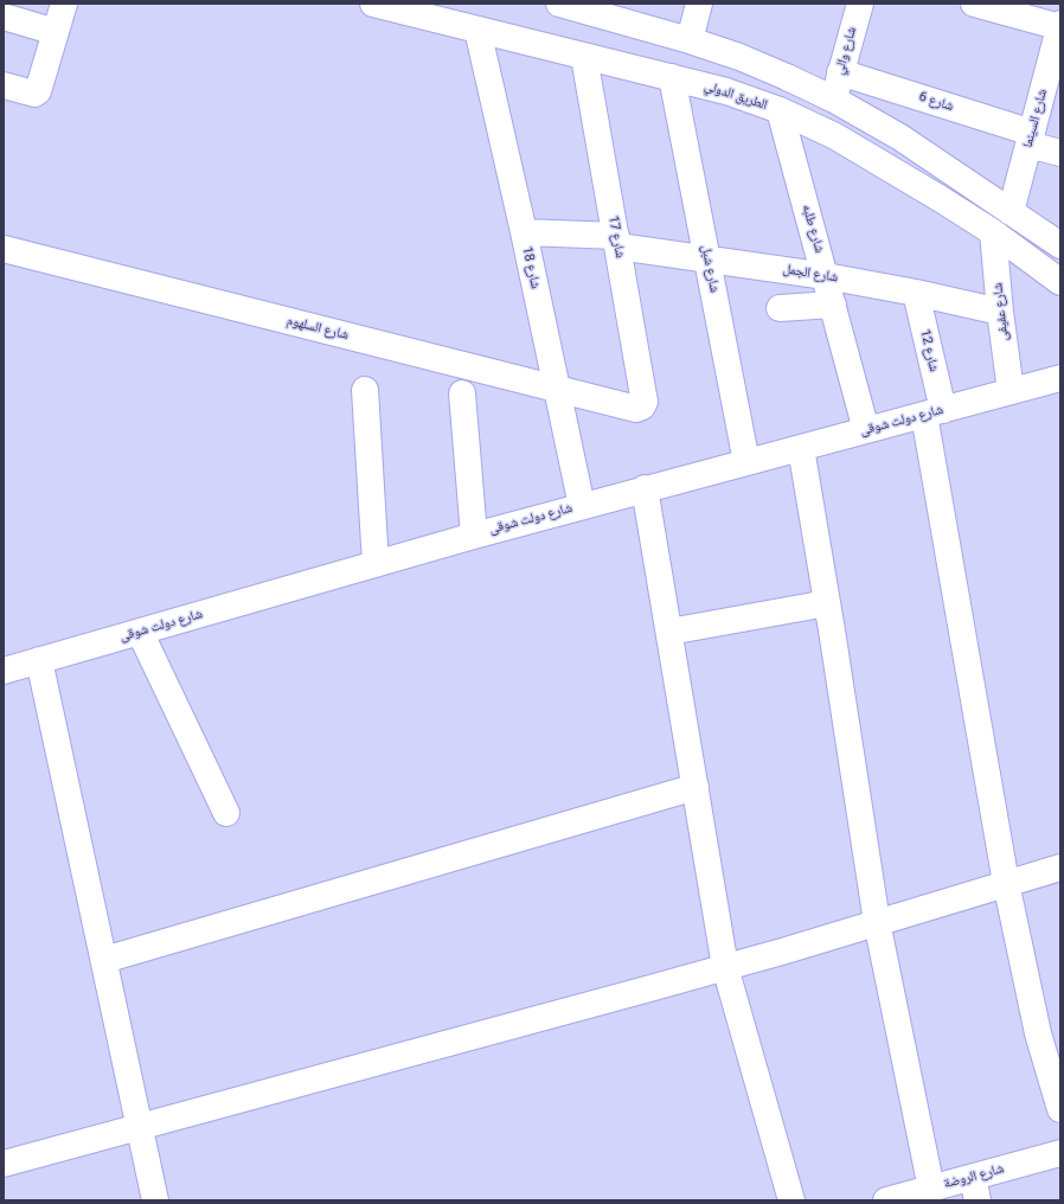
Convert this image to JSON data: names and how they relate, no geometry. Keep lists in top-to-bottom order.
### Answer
{
  "streets": {
    "street": [
      "شارع والي",
      "الطريق الدولي",
      "شارع 6",
      "شارع السينما",
      "شارع طلبه",
      "شارع 17",
      "شارع 18",
      "شارع شبل",
      "شارع الجمل",
      "شارع عفيفى",
      "شارع السلهوم",
      "شارع 12",
      "شارع دولت شوقى",
      "شارع الروضة"
    ]
  },
  "crossings": [
    ["شارع والي", "شارع 6"],
    ["الطريق الدولي", "شارع طلبه"],
    ["الطريق الدولي", "شارع 17"],
    ["الطريق الدولي", "شارع 18"],
    ["الطريق الدولي", "شارع شبل"],
    ["الطريق الدولي", "شارع عفيفى"],
    ["شارع 6", "شارع السينما"],
    ["شارع طلبه", "شارع الجمل"],
    ["شارع طلبه", "شارع دولت شوقى"],
    ["شارع 17", "شارع الجمل"],
    ["شارع 17", "شارع السلهوم"],
    ["شارع 18", "شارع الجمل"],
    ["شارع 18", "شارع السلهوم"],
    ["شارع 18", "شارع دولت شوقى"],
    ["شارع شبل", "شارع الجمل"],
    ["شارع شبل", "شارع دولت شوقى"],
    ["شارع الجمل", "شارع عفيفى"],
    ["شارع الجمل", "شارع 12"],
    ["شارع عفيفى", "شارع دولت شوقى"],
    ["شارع 12", "شارع دولت شوقى"]
  ]
}
